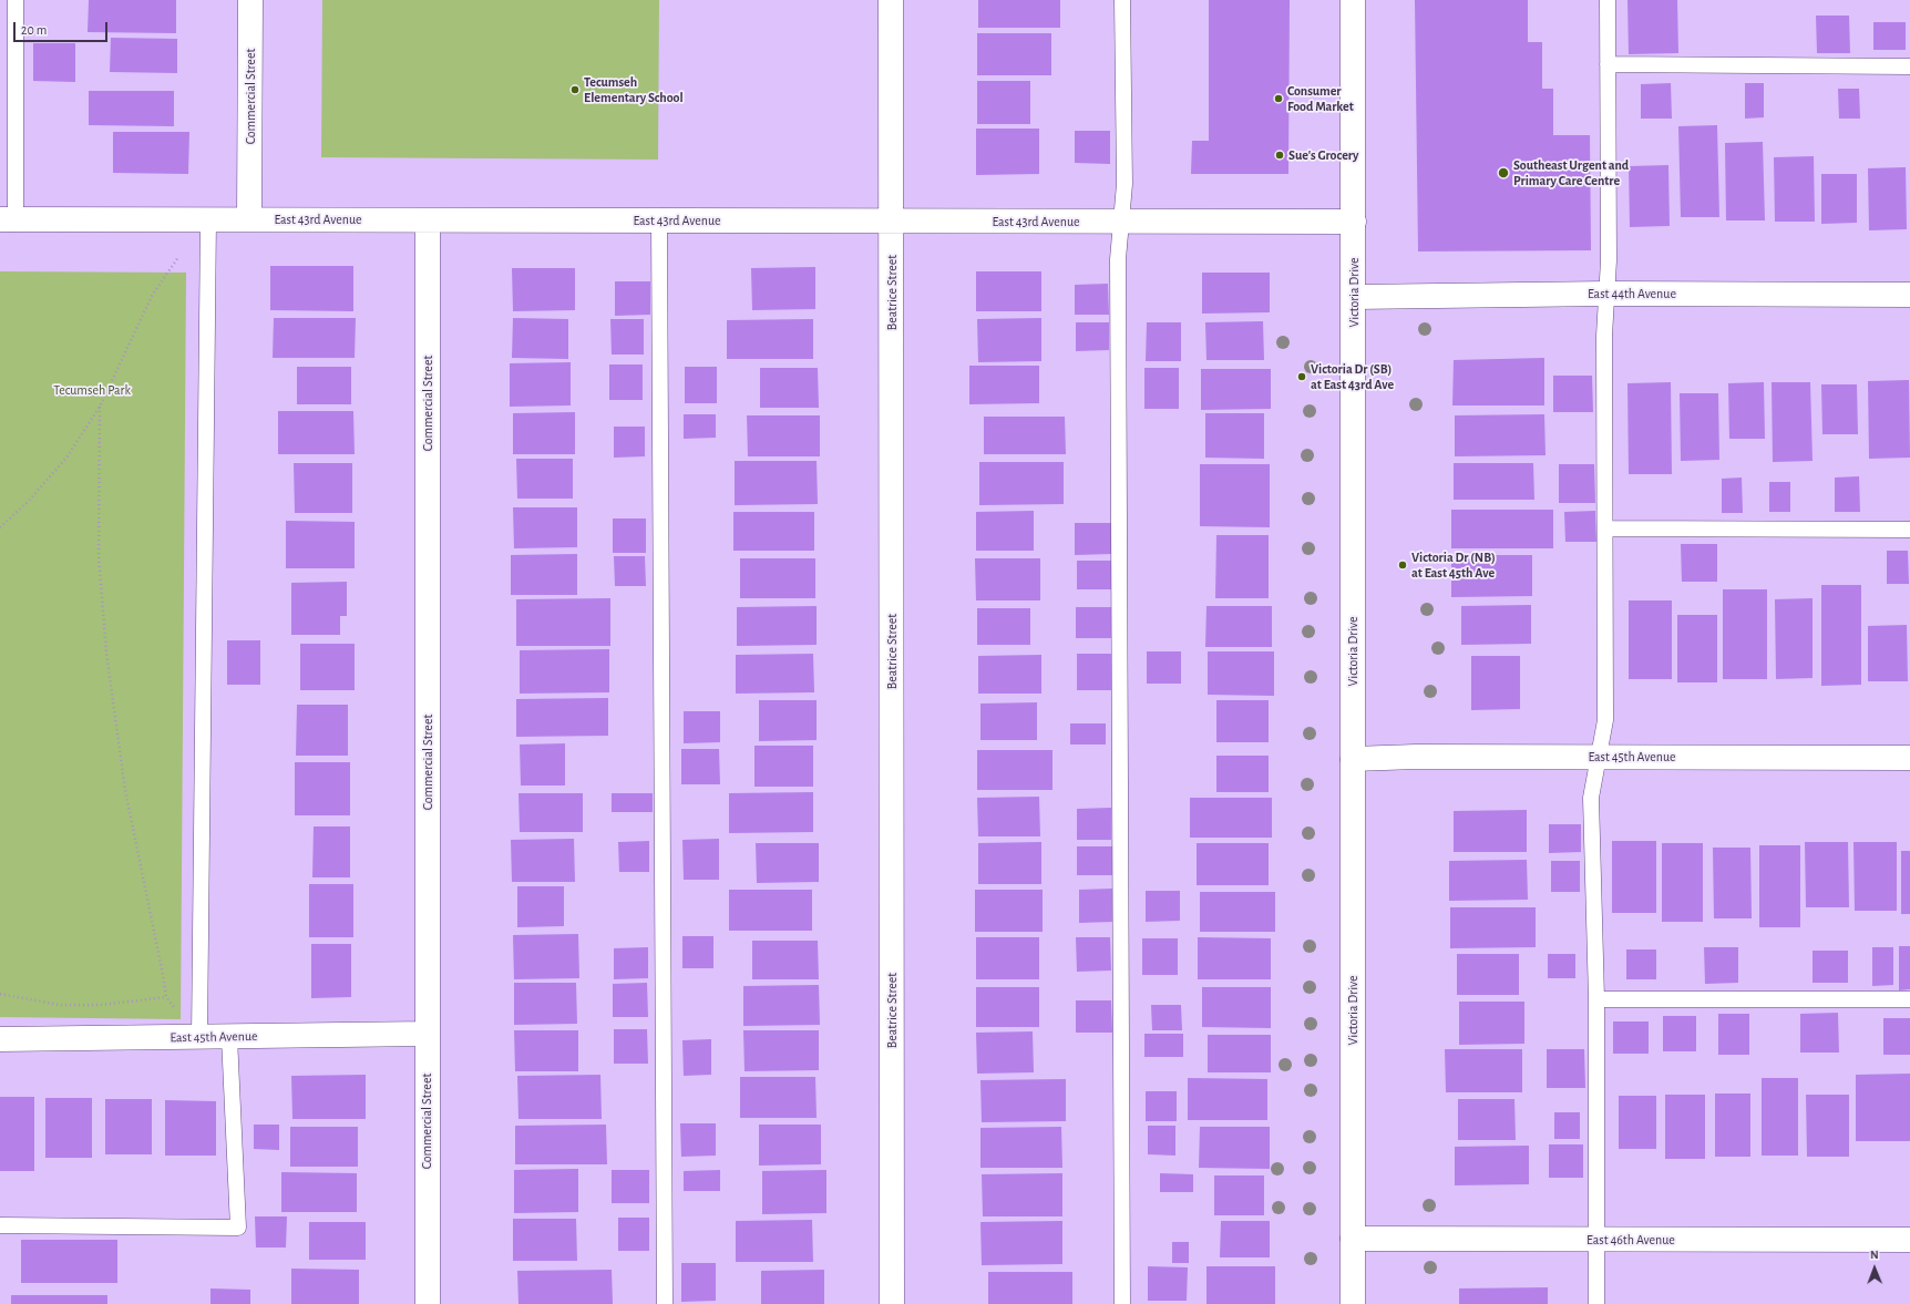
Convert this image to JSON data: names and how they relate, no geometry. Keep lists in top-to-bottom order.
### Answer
{
  "streets": {
    "street": [
      "Commercial Street",
      "East 43rd Avenue",
      "Beatrice Street",
      "Victoria Drive",
      "East 44th Avenue",
      "East 45th Avenue",
      "East 46th Avenue"
    ]
  },
  "crossings": [
    ["Commercial Street", "East 43rd Avenue"],
    ["Commercial Street", "East 45th Avenue"],
    ["East 43rd Avenue", "Beatrice Street"],
    ["East 43rd Avenue", "Victoria Drive"],
    ["Victoria Drive", "East 44th Avenue"],
    ["Victoria Drive", "East 45th Avenue"],
    ["Victoria Drive", "East 46th Avenue"]
  ],
  "parks": ["Tecumseh Park"],
  "places": [
    "Tecumseh Elementary School",
    "Consumer Food Market",
    "Sue's Grocery",
    "Southeast Urgent and Primary Care Centre",
    "Victoria Dr (SB) at East 43rd Ave",
    "Victoria Dr (NB) at East 45th Ave"
  ],
  "scale_bar": "20 m",
  "north": "top"
}
